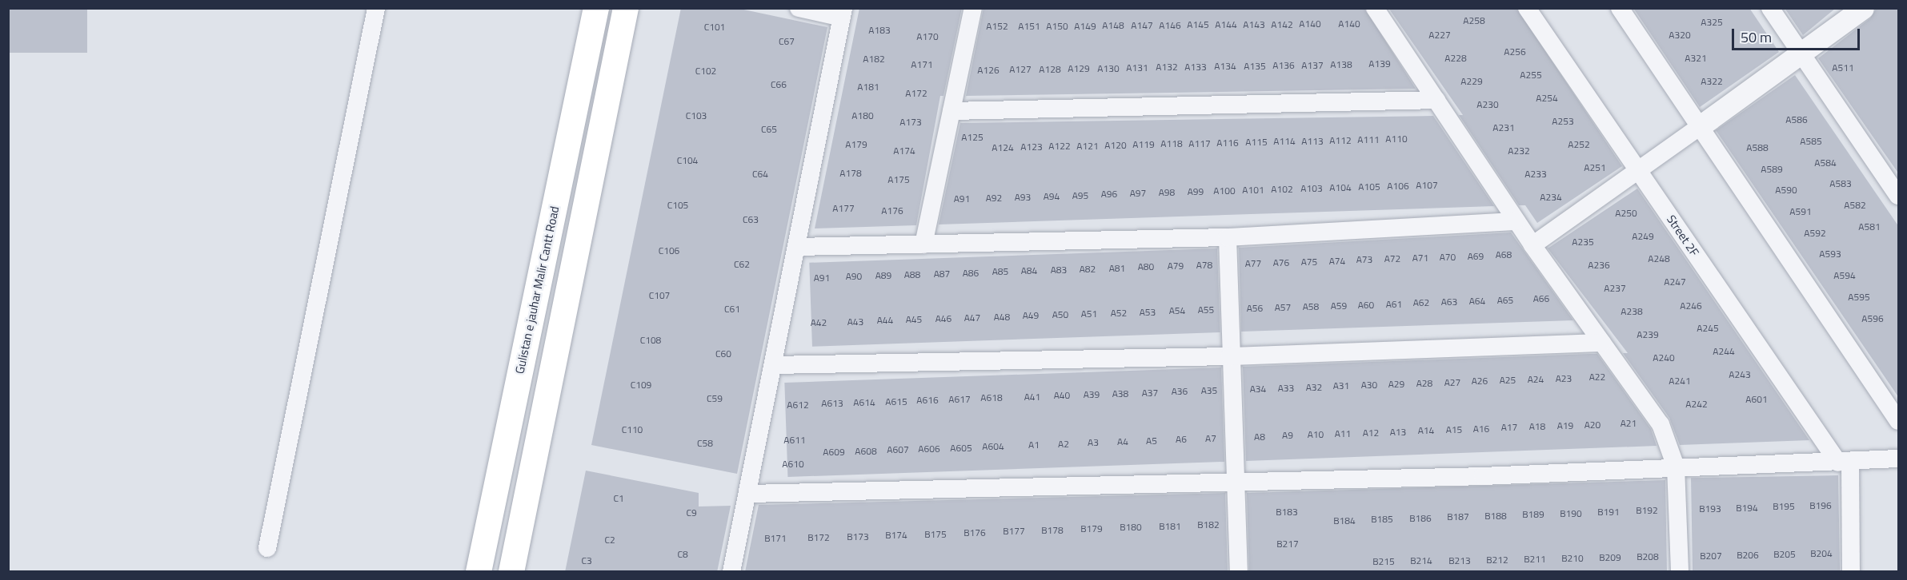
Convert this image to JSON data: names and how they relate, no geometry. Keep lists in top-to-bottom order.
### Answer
{
  "streets": {
    "main road": ["Gulistan e jauhar Malir Cantt Road"],
    "street": ["Street 2F"]
  },
  "house_numbers": [
    "A258",
    "A325",
    "A140",
    "A140",
    "A145",
    "A144",
    "A143",
    "A142",
    "A148",
    "A147",
    "A146",
    "A152",
    "A151",
    "A150",
    "A149",
    "C101",
    "A183",
    "A227",
    "A320",
    "A170",
    "C67",
    "A256",
    "A228",
    "A321",
    "A182",
    "A139",
    "A171",
    "A138",
    "A136",
    "A137",
    "A134",
    "A135",
    "A132",
    "A133",
    "A131",
    "A511",
    "A129",
    "A130",
    "A127",
    "A128",
    "A126",
    "C102",
    "A255",
    "A229",
    "A322",
    "C66",
    "A181",
    "A172",
    "A254",
    "A230",
    "C103",
    "A180",
    "A586",
    "A253",
    "A173",
    "A231",
    "C65",
    "A125",
    "A110",
    "A111",
    "A112",
    "A114",
    "A113",
    "A585",
    "A115",
    "A116",
    "A118",
    "A117",
    "A179",
    "A119",
    "A252",
    "A120",
    "A122",
    "A121",
    "A123",
    "A124",
    "A588",
    "A174",
    "A232",
    "C104",
    "A584",
    "A251",
    "A589",
    "A178",
    "C64",
    "A233",
    "A175",
    "A583",
    "A107",
    "A106",
    "A105",
    "A104",
    "A103",
    "A102",
    "A101",
    "A590",
    "A100",
    "A99",
    "A98",
    "A97",
    "A96",
    "A95",
    "A94",
    "A93",
    "A234",
    "A92",
    "A91",
    "C105",
    "A582",
    "A177",
    "A176",
    "A591",
    "A250",
    "C63",
    "A581",
    "A592",
    "A249",
    "A235",
    "C106",
    "A593",
    "A68",
    "A69",
    "A70",
    "A71",
    "A72",
    "A248",
    "A73",
    "A74",
    "A75",
    "A76",
    "A77",
    "C62",
    "A78",
    "A236",
    "A79",
    "A80",
    "A81",
    "A82",
    "A83",
    "A84",
    "A85",
    "A86",
    "A87",
    "A88",
    "A89",
    "A594",
    "A90",
    "A91",
    "A247",
    "A237",
    "C107",
    "A595",
    "A66",
    "A65",
    "A64",
    "A63",
    "A62",
    "A61",
    "A60",
    "A59",
    "A246",
    "A58",
    "A57",
    "A56",
    "C61",
    "A55",
    "A54",
    "A238",
    "A53",
    "A52",
    "A51",
    "A50",
    "A49",
    "A48",
    "A47",
    "A46",
    "A596",
    "A45",
    "A44",
    "A43",
    "A42",
    "A245",
    "A239",
    "C108",
    "A244",
    "C60",
    "A240",
    "A243",
    "A22",
    "A23",
    "A24",
    "A25",
    "A26",
    "A241",
    "A27",
    "A28",
    "A29",
    "C109",
    "A30",
    "A31",
    "A32",
    "A33",
    "A34",
    "A35",
    "A36",
    "A37",
    "A38",
    "A39",
    "A40",
    "A41",
    "A618",
    "C59",
    "A617",
    "A601",
    "A616",
    "A615",
    "A614",
    "A613",
    "A242",
    "A612",
    "A21",
    "A20",
    "A19",
    "A18",
    "A17",
    "A16",
    "C110",
    "A15",
    "A14",
    "A13",
    "A12",
    "A11",
    "A10",
    "A9",
    "A8",
    "A7",
    "A6",
    "A611",
    "A5",
    "A4",
    "A3",
    "C58",
    "A2",
    "A1",
    "A604",
    "A605",
    "A606",
    "A607",
    "A608",
    "A609",
    "A610",
    "C1",
    "B196",
    "B195",
    "B194",
    "B193",
    "B192",
    "B183",
    "B191",
    "C9",
    "B190",
    "B189",
    "B188",
    "B187",
    "B186",
    "B185",
    "B184",
    "B182",
    "B181",
    "B180",
    "B179",
    "B178",
    "B177",
    "B176",
    "B175",
    "B174",
    "B173",
    "B172",
    "B171",
    "C2",
    "B217",
    "B204",
    "C8",
    "B205",
    "B206",
    "B207",
    "B208",
    "B209",
    "B210",
    "B211",
    "B212",
    "C3",
    "B214",
    "B213",
    "B215"
  ],
  "scale_bar": "50 m"
}
